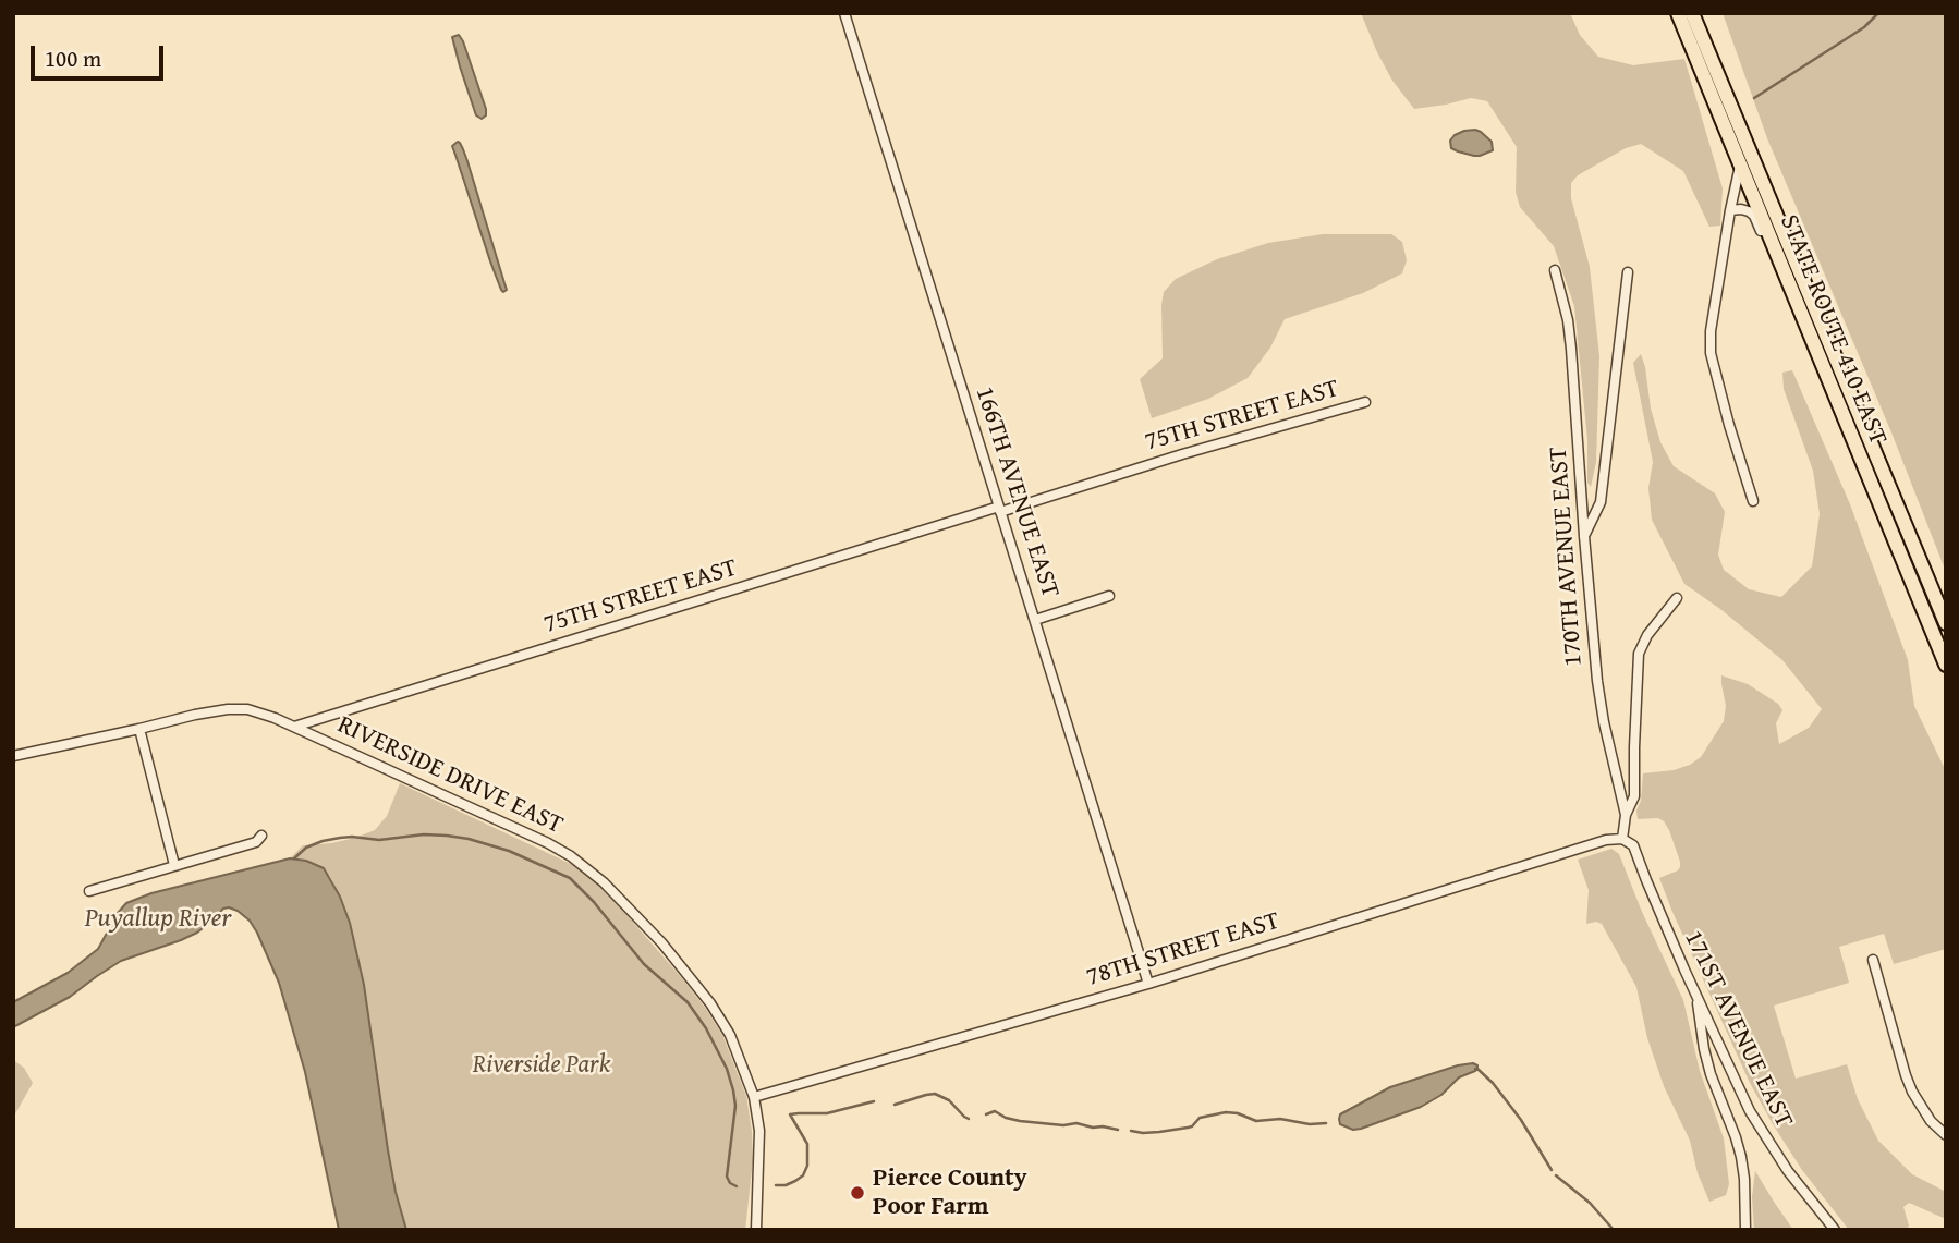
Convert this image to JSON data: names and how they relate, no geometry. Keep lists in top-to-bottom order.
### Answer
{
  "streets": {
    "highway": ["STATE ROUTE 410 EAST"],
    "street": [
      "75TH STREET EAST",
      "166TH AVENUE EAST",
      "170TH AVENUE EAST",
      "RIVERSIDE DRIVE EAST",
      "78TH STREET EAST",
      "171ST AVENUE EAST"
    ]
  },
  "crossings": [
    ["75TH STREET EAST", "166TH AVENUE EAST"],
    ["75TH STREET EAST", "RIVERSIDE DRIVE EAST"],
    ["166TH AVENUE EAST", "78TH STREET EAST"],
    ["170TH AVENUE EAST", "78TH STREET EAST"],
    ["170TH AVENUE EAST", "171ST AVENUE EAST"],
    ["RIVERSIDE DRIVE EAST", "78TH STREET EAST"],
    ["78TH STREET EAST", "171ST AVENUE EAST"]
  ],
  "water": ["Puyallup River"],
  "parks": ["Riverside Park"],
  "places": ["Pierce County Poor Farm"],
  "scale_bar": "100 m"
}
